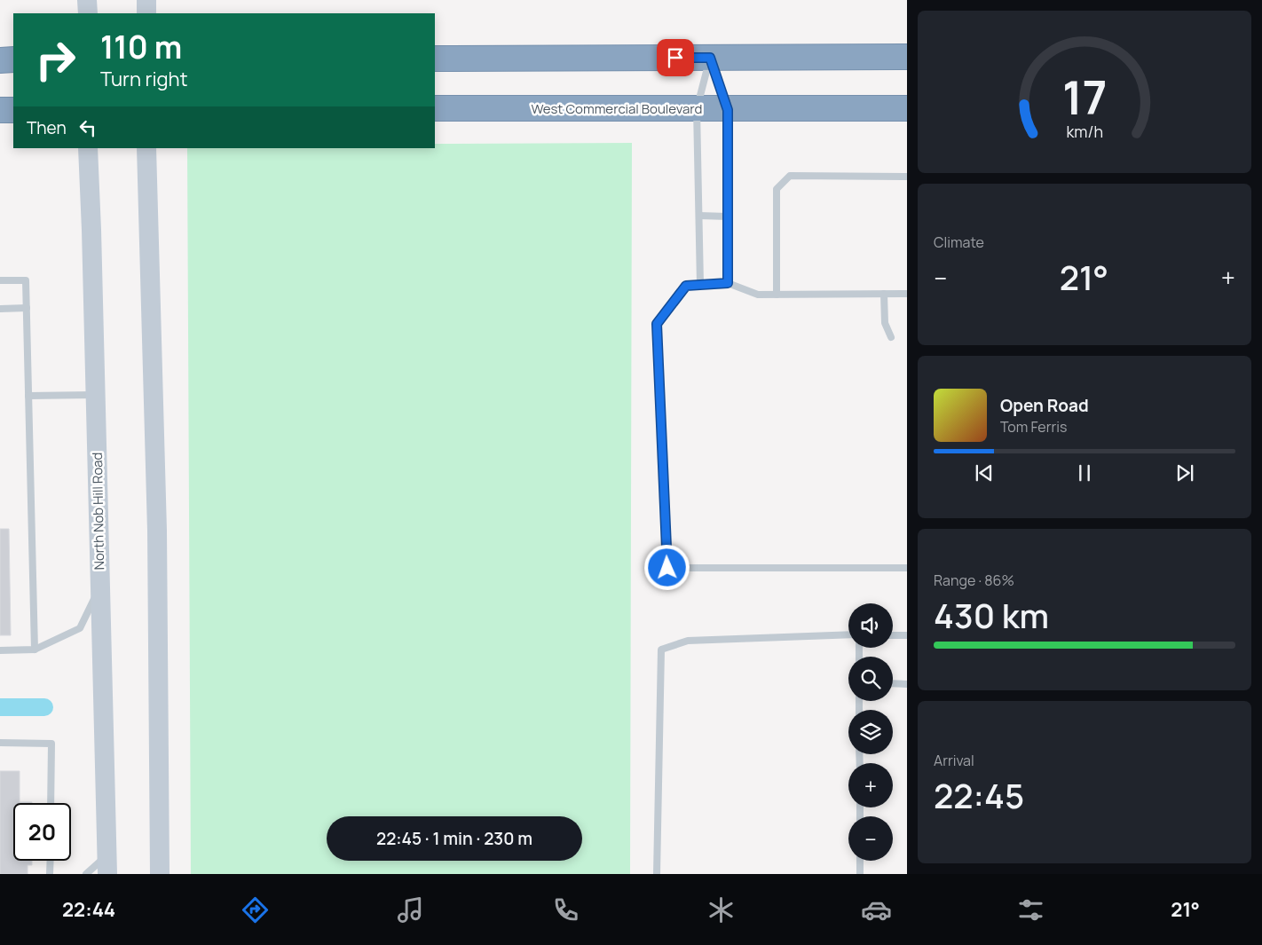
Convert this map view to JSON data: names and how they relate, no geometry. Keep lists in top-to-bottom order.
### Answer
{
  "streets": {
    "highway": ["West Commercial Boulevard"],
    "main road": ["North Nob Hill Road"]
  },
  "page": {
    "turn": ["110 m", "Turn right"],
    "then": "Then",
    "tile": [
      "Climate",
      ["Range · 86%", "430 km"],
      ["Arrival", "22:45"]
    ],
    "heat": ["−", "21°", "+"],
    "song": ["Open Road", "Tom Ferris"],
    "map_buttons": ["+", "−"],
    "limit": "20",
    "trip": "22:45 · 1 min · 230 m",
    "tabs": ["22:44", "21°"],
    "gauge": ["17", "km/h"]
  }
}
